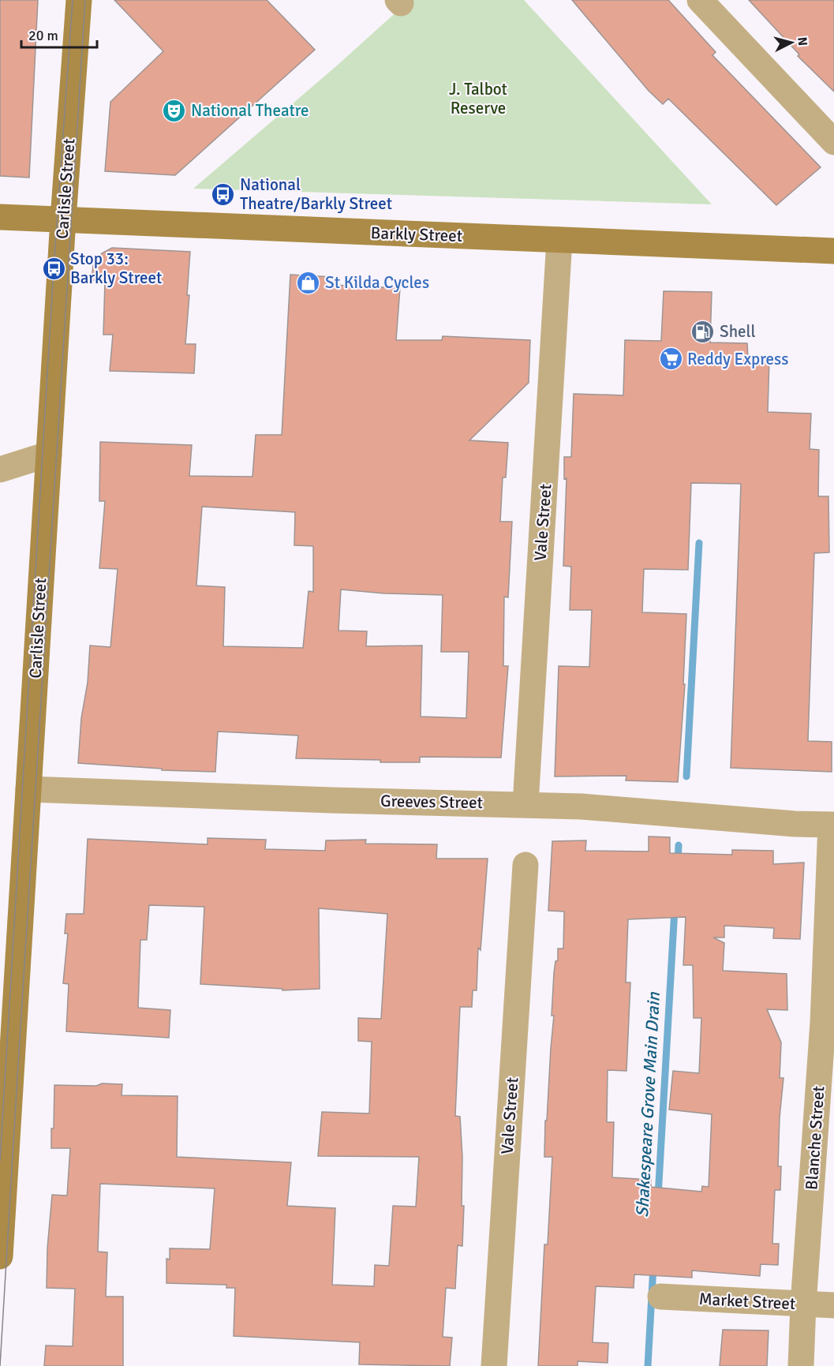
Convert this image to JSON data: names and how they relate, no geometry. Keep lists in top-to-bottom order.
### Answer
{
  "streets": {
    "main road": ["Carlisle Street", "Barkly Street"],
    "street": [
      "Vale Street",
      "Greeves Street",
      "Blanche Street",
      "Market Street"
    ]
  },
  "crossings": [
    ["Carlisle Street", "Barkly Street"],
    ["Carlisle Street", "Greeves Street"],
    ["Barkly Street", "Vale Street"],
    ["Vale Street", "Greeves Street"],
    ["Greeves Street", "Blanche Street"],
    ["Blanche Street", "Market Street"]
  ],
  "water": ["Shakespeare Grove Main Drain"],
  "parks": ["J. Talbot Reserve"],
  "places": {
    "theatre": ["National Theatre"],
    "bus stop": ["National Theatre/Barkly Street", "Stop 33: Barkly Street"],
    "shop": ["St Kilda Cycles"],
    "fuel station": ["Shell"],
    "supermarket": ["Reddy Express"]
  },
  "scale_bar": "20 m",
  "north": "right"
}
